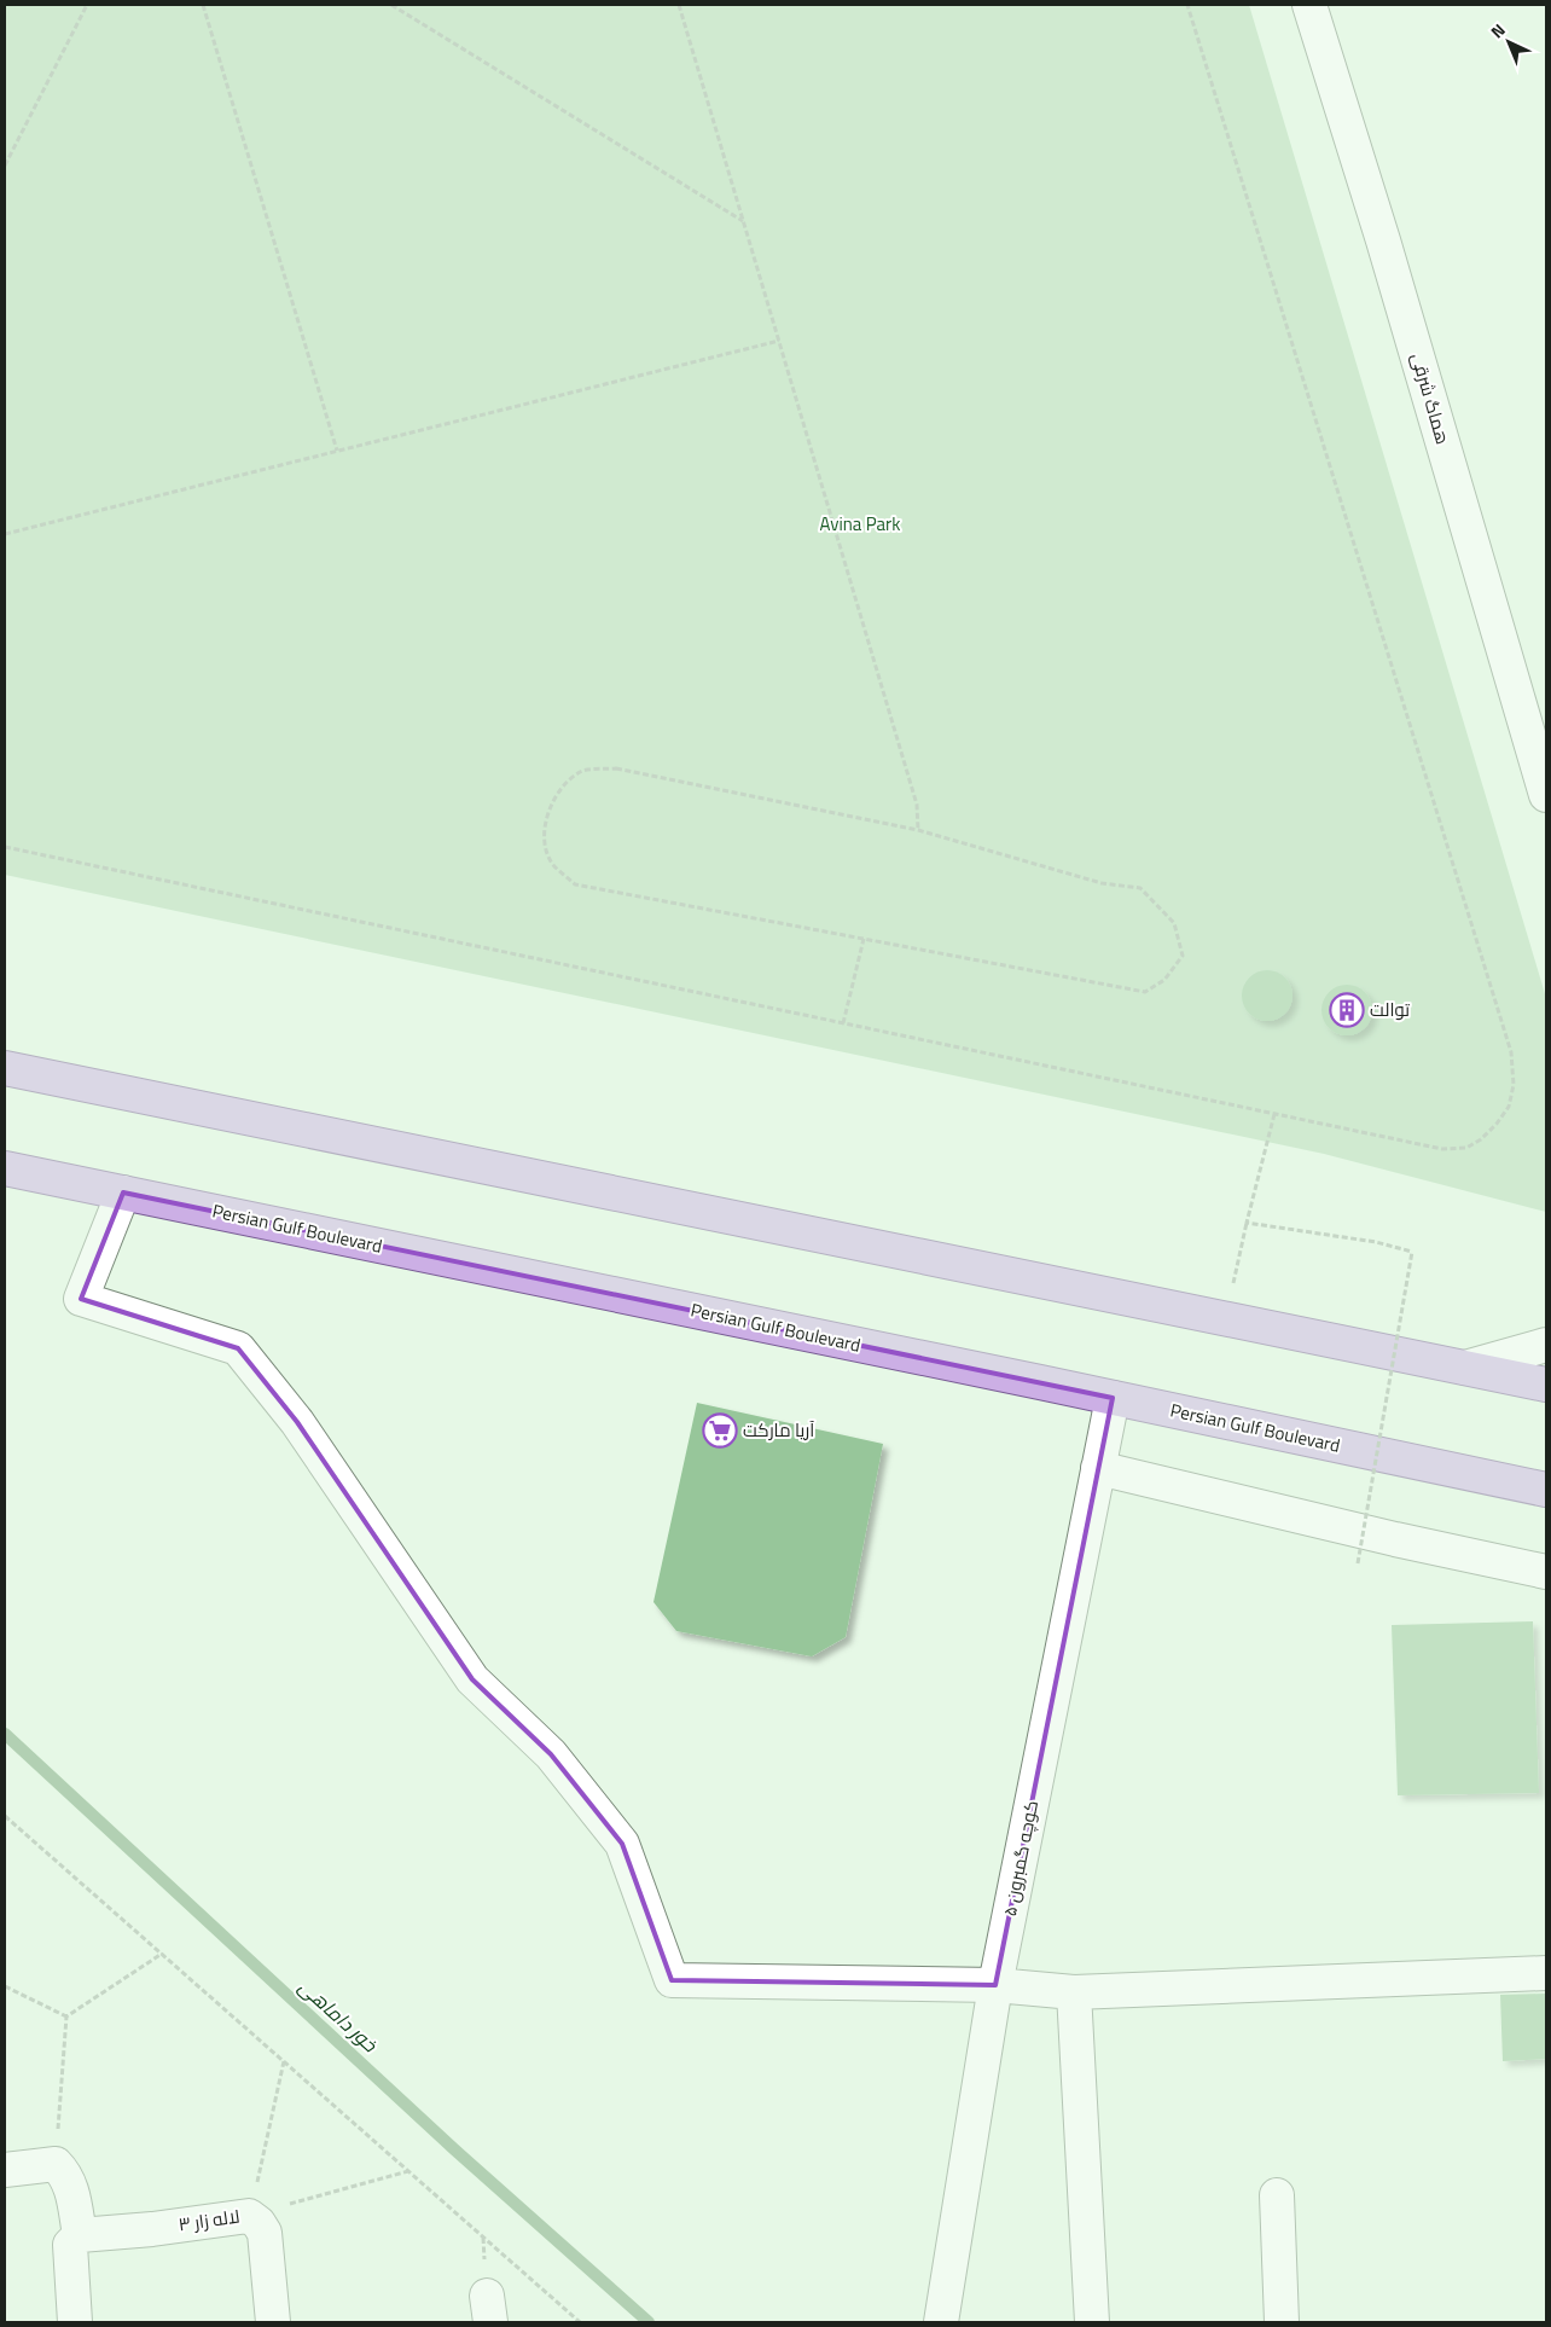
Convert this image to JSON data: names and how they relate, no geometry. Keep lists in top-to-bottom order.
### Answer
{
  "streets": {
    "main road": ["Persian Gulf Boulevard"],
    "street": ["هماگ شرقی", "کوچه گمبرون ۵", "لاله زار ۳"]
  },
  "crossings": [
    ["Persian Gulf Boulevard", "کوچه گمبرون ۵"]
  ],
  "water": ["خور داماهی"],
  "parks": ["Avina Park"],
  "places": {
    "building": ["توالت"],
    "supermarket": ["آریا مارکت"]
  },
  "north": "top left"
}
